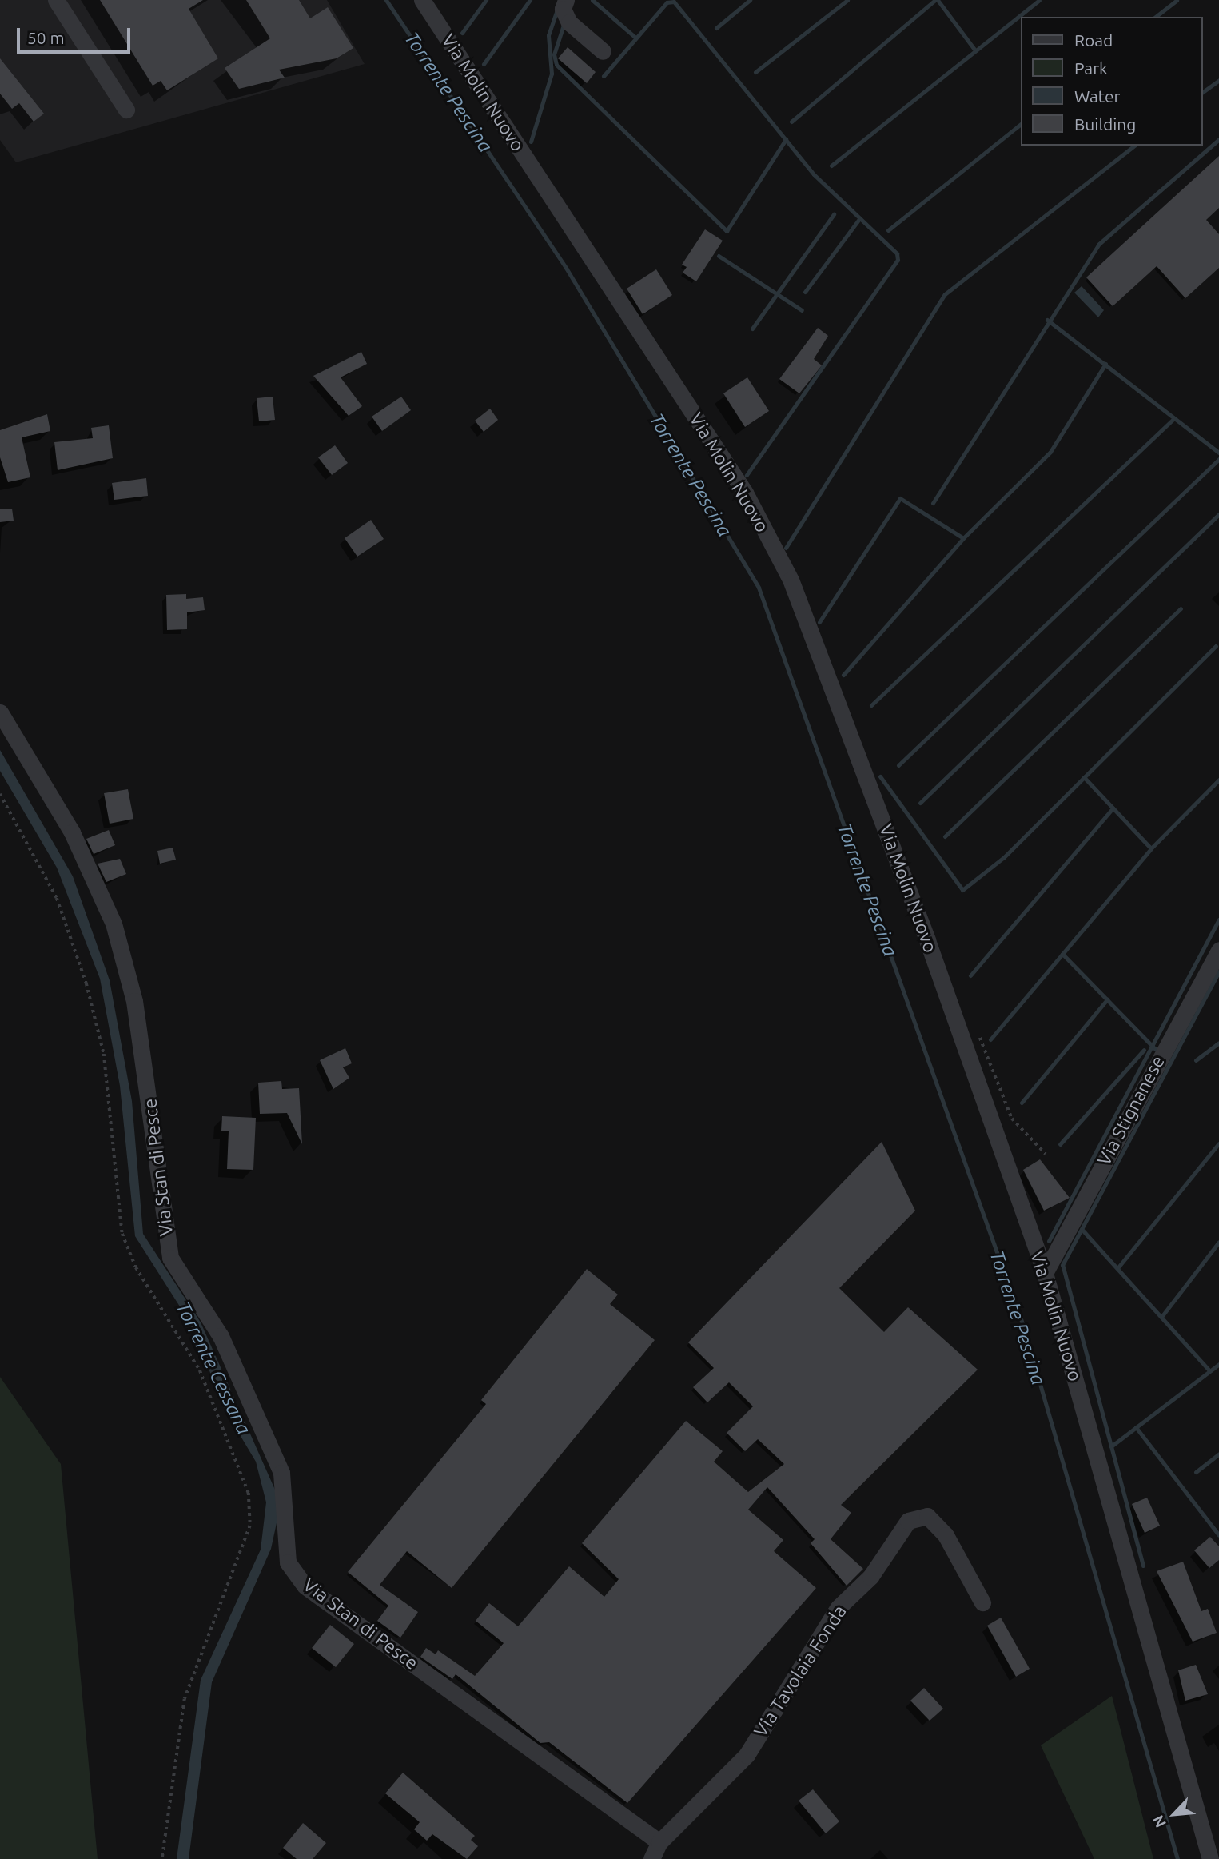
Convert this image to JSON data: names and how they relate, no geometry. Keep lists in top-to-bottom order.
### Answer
{
  "streets": {
    "street": [
      "Via Molin Nuovo",
      "Via Stignanese",
      "Via Stan di Pesce",
      "Via Tavolaia Fonda"
    ]
  },
  "crossings": [
    ["Via Molin Nuovo", "Via Stignanese"],
    ["Via Stan di Pesce", "Via Tavolaia Fonda"]
  ],
  "water": ["Torrente Pescina", "Torrente Cessana"],
  "legend": [
    "Road",
    "Park",
    "Water",
    "Building"
  ],
  "scale_bar": "50 m",
  "north": "bottom left"
}
